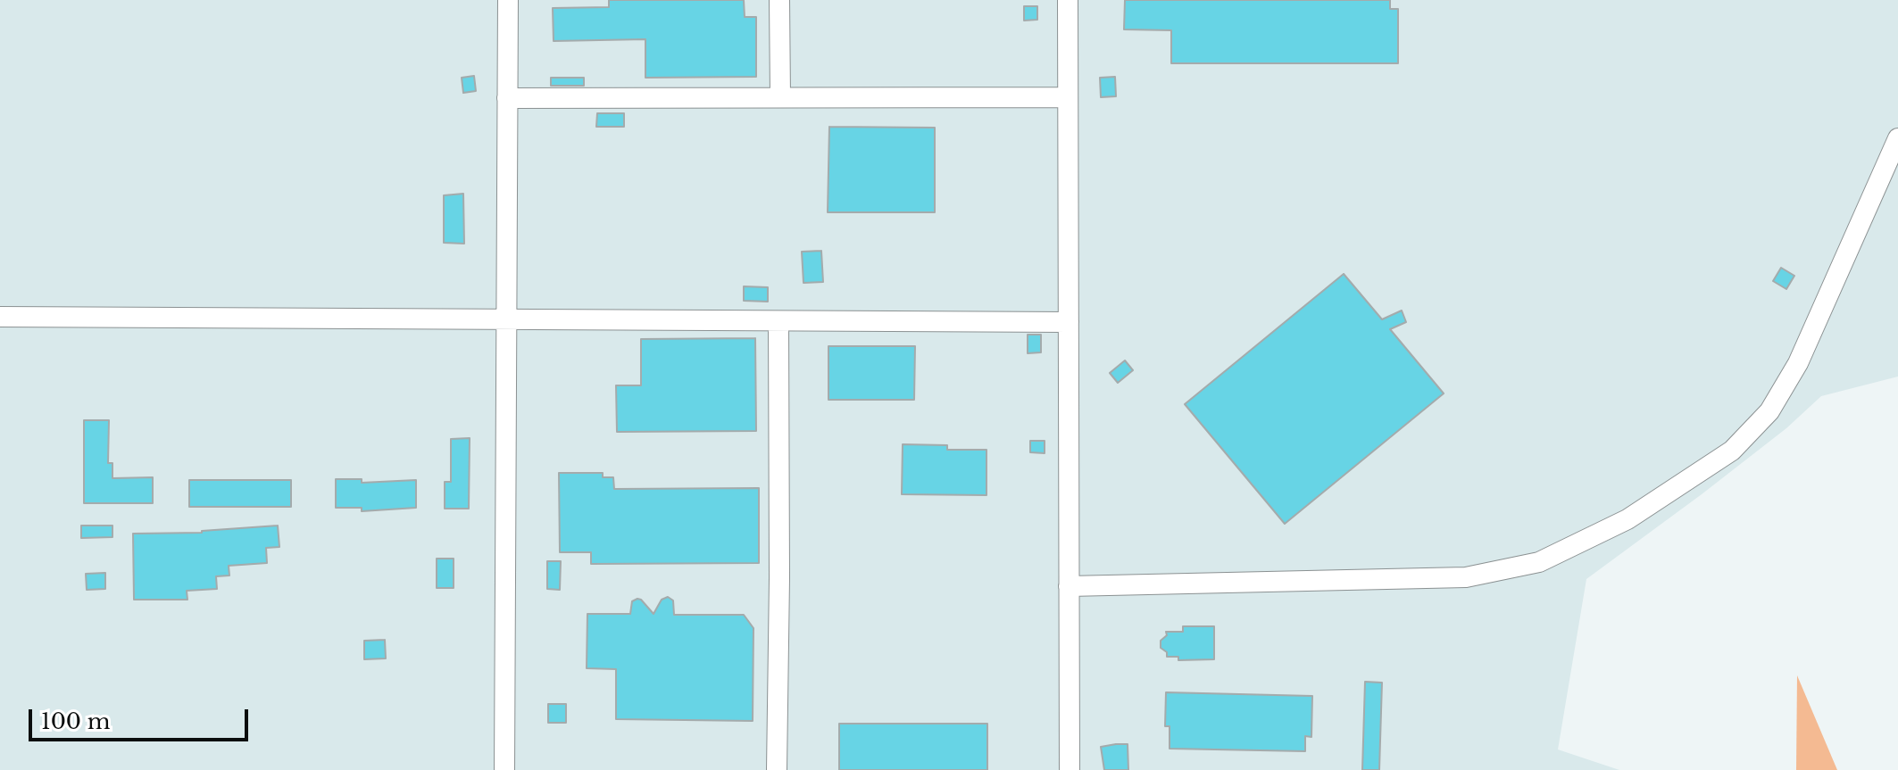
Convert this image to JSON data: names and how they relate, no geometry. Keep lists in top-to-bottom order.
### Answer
{
  "scale_bar": "100 m"
}
